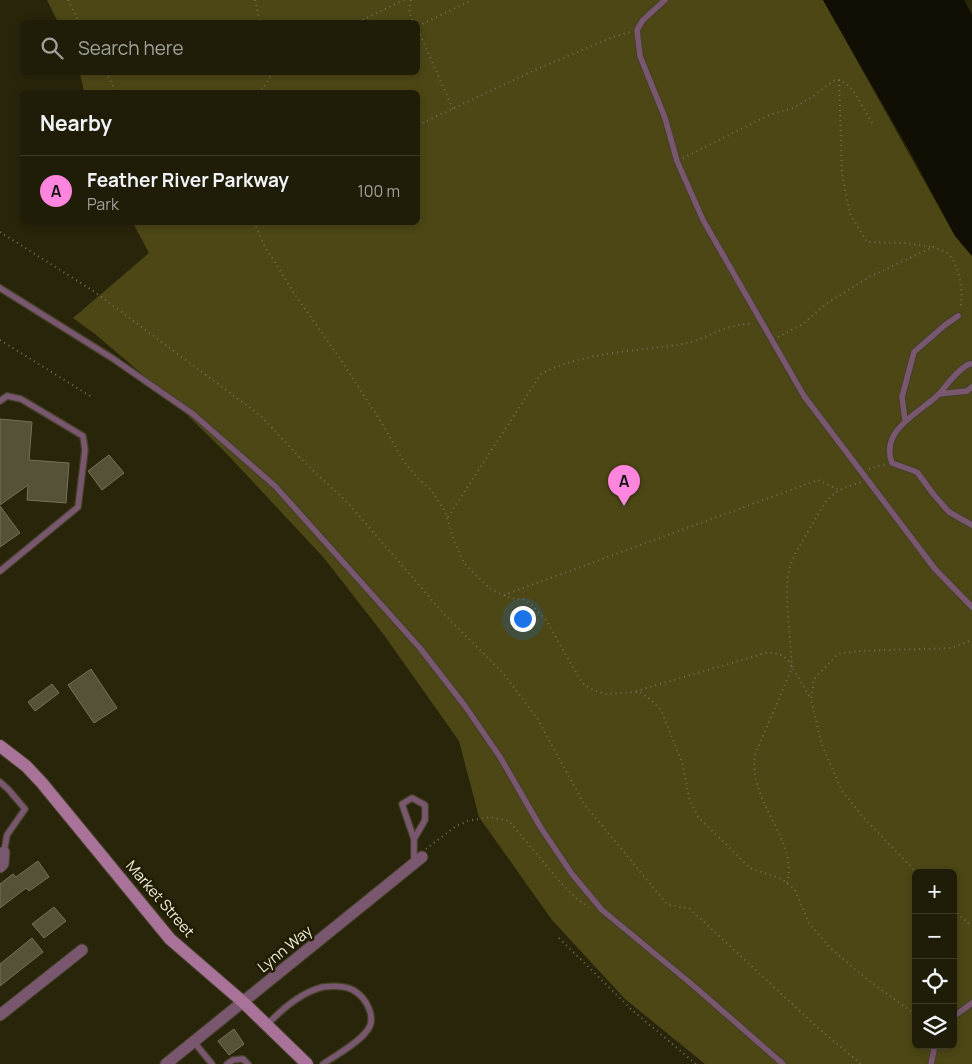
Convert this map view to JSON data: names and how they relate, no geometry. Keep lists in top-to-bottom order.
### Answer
{
  "streets": {
    "main road": ["Market Street"],
    "street": ["Lynn Way"]
  },
  "crossings": [
    ["Market Street", "Lynn Way"]
  ],
  "page": {
    "search": "Search here",
    "heading": "Nearby",
    "list": [
      {
        "mark": "A",
        "name": "Feather River Parkway",
        "note": "Park",
        "value": "100 m"
      }
    ],
    "pins": "A",
    "map_buttons": ["+", "−"]
  }
}
